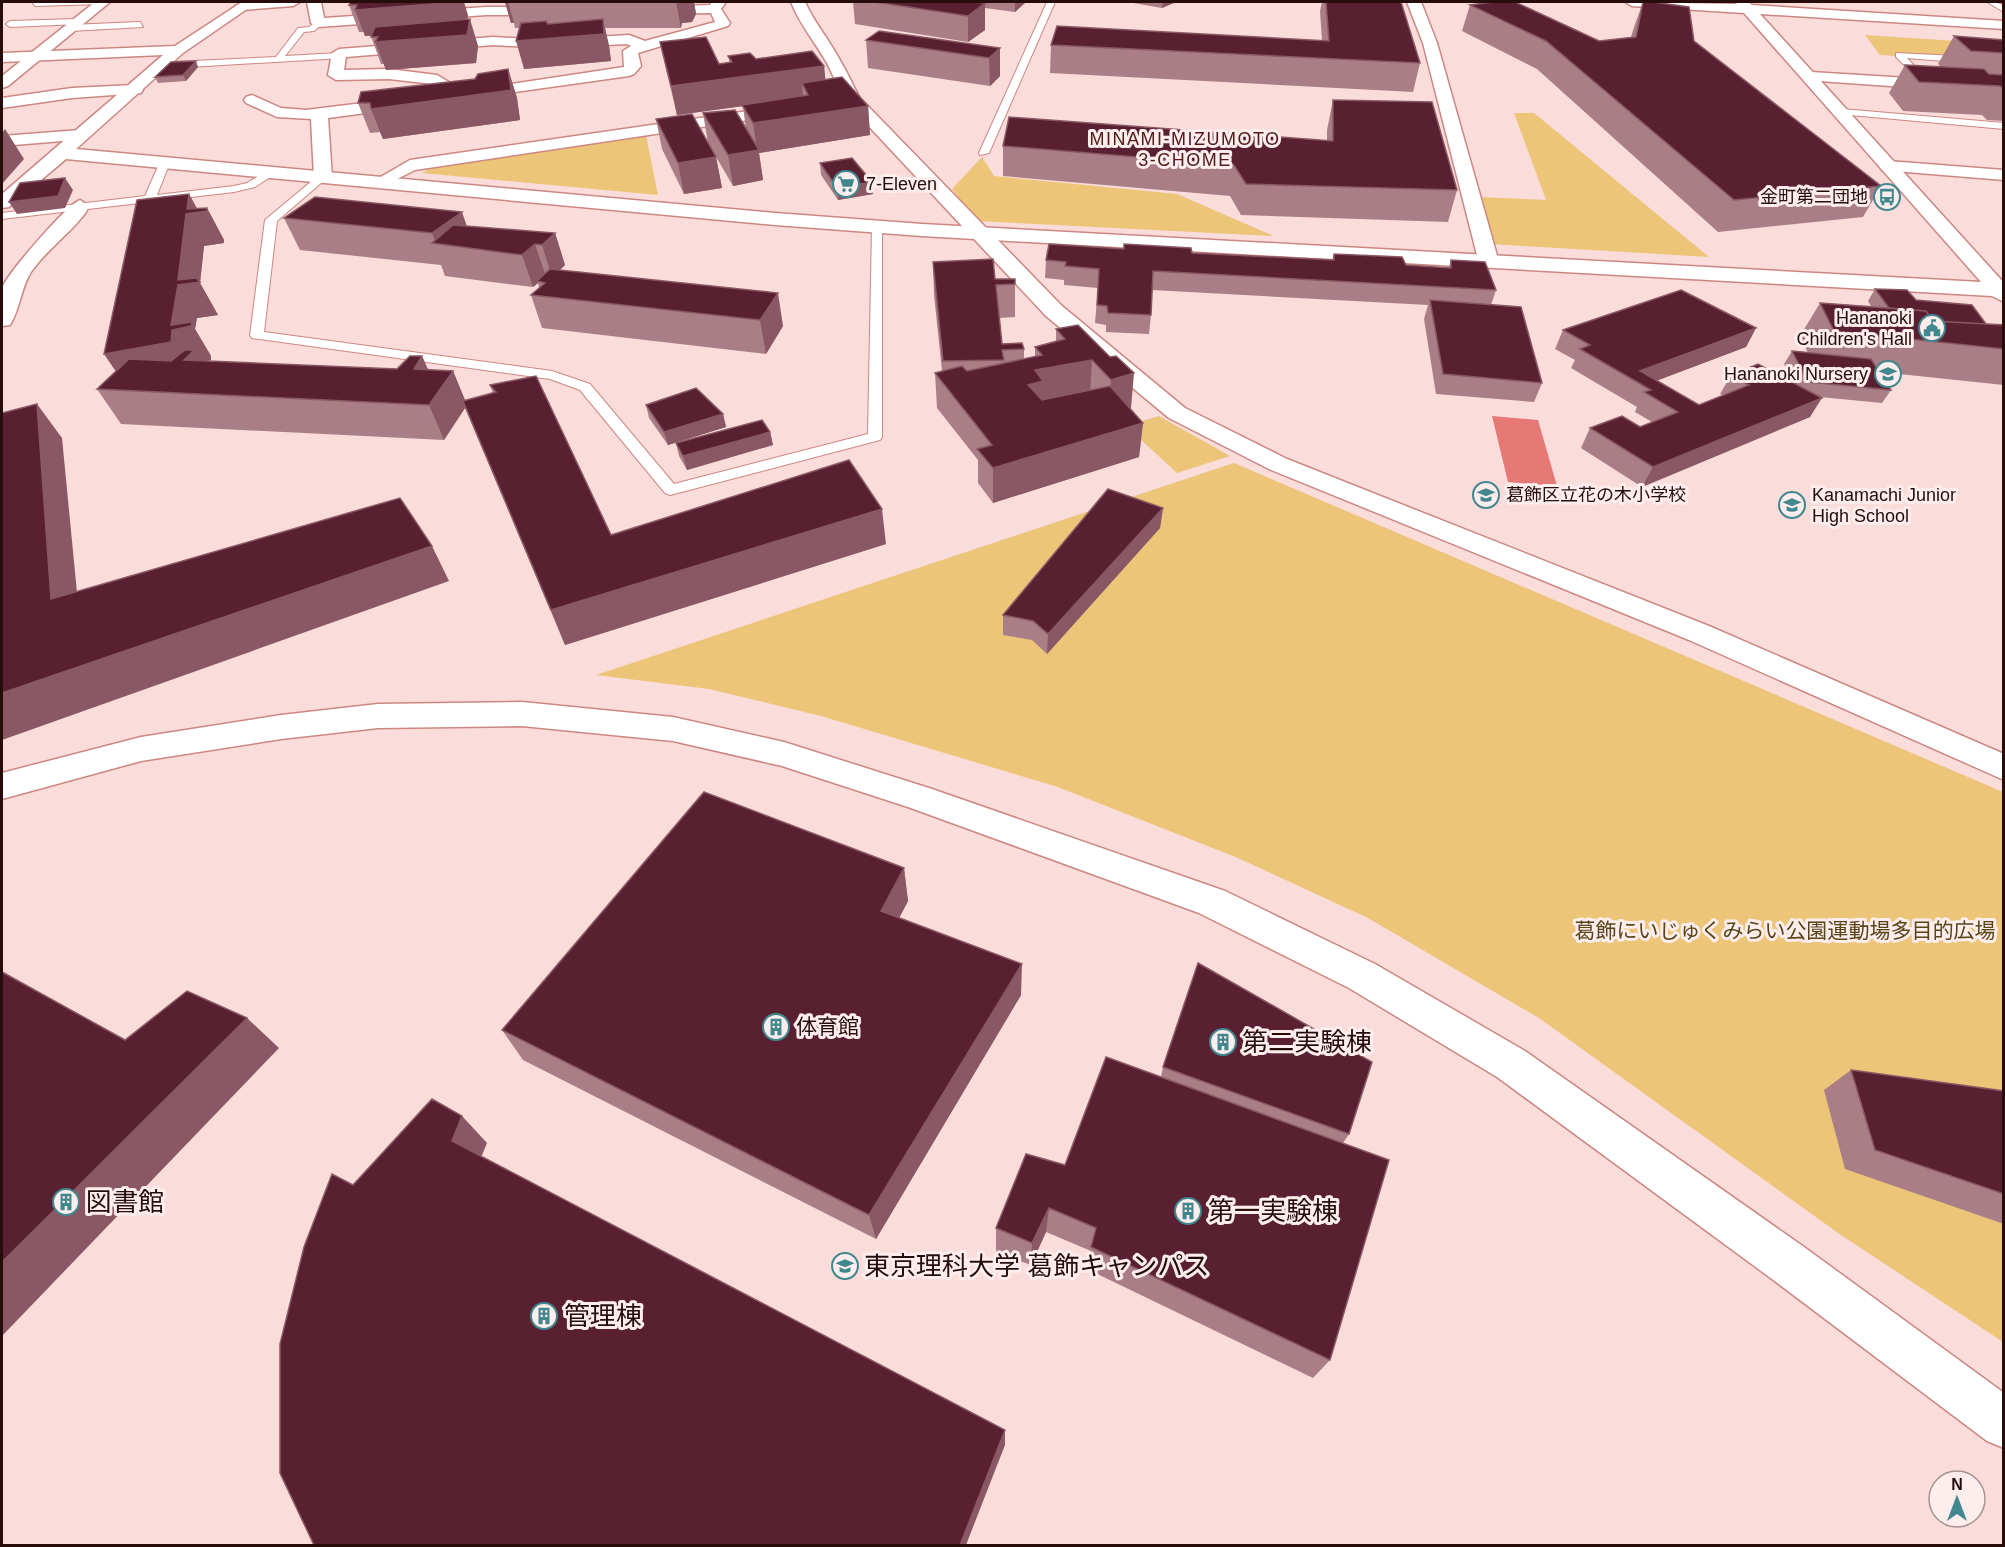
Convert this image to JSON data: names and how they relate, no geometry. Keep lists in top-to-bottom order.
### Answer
{
  "districts": ["MINAMI-MIZUMOTO 3-CHOME"],
  "parks": ["葛飾にいじゅくみらい公園運動場多目的広場"],
  "places": {
    "supermarket": ["7-Eleven"],
    "bus stop": ["金町第二団地"],
    "public building": ["Hananoki Children's Hall"],
    "school or university": [
      "Hananoki Nursery",
      "葛飾区立花の木小学校",
      "Kanamachi Junior High School",
      "東京理科大学 葛飾キャンパス"
    ],
    "building": [
      "体育館",
      "第二実験棟",
      "図書館",
      "第一実験棟",
      "管理棟"
    ]
  },
  "north": "top"
}
